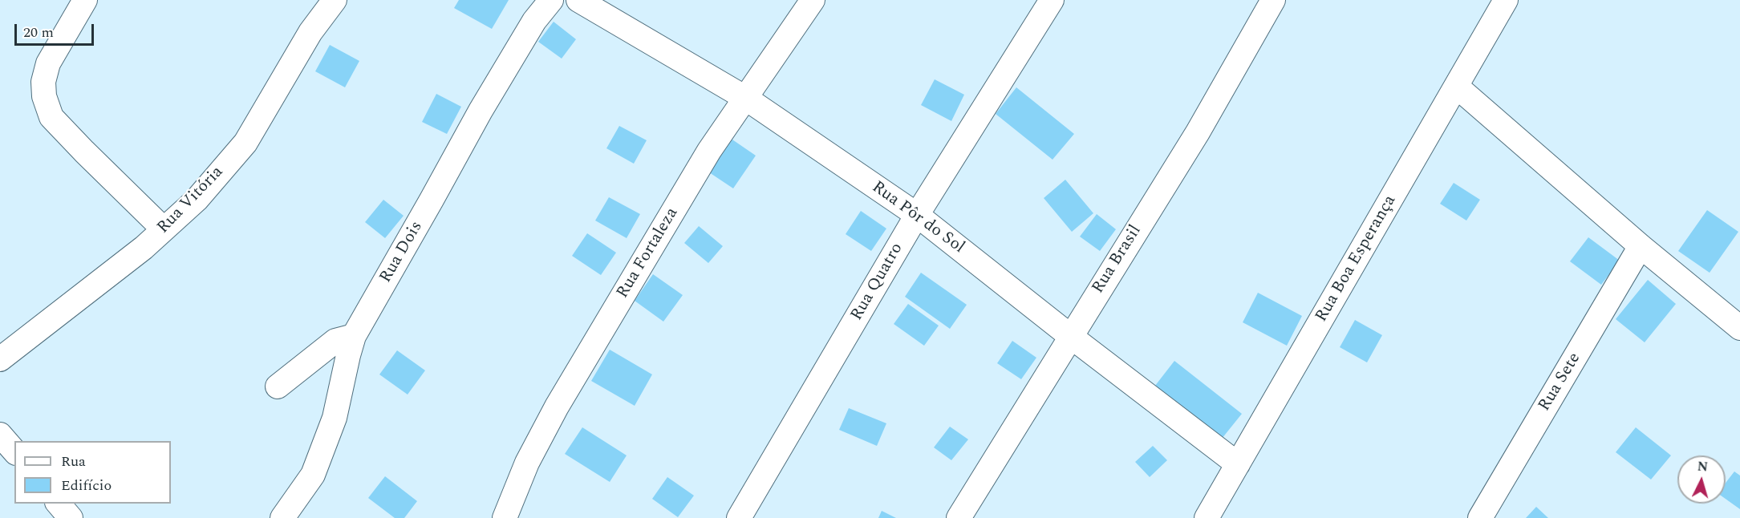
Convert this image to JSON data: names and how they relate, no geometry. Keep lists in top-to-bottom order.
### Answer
{
  "streets": {
    "street": [
      "Rua Vitória",
      "Rua Pôr do Sol",
      "Rua Dois",
      "Rua Fortaleza",
      "Rua Boa Esperança",
      "Rua Brasil",
      "Rua Quatro",
      "Rua Sete"
    ]
  },
  "crossings": [
    ["Rua Pôr do Sol", "Rua Fortaleza"],
    ["Rua Pôr do Sol", "Rua Boa Esperança"],
    ["Rua Pôr do Sol", "Rua Brasil"],
    ["Rua Pôr do Sol", "Rua Quatro"]
  ],
  "legend": ["Rua", "Edifício"],
  "scale_bar": "20 m",
  "north": "top"
}
